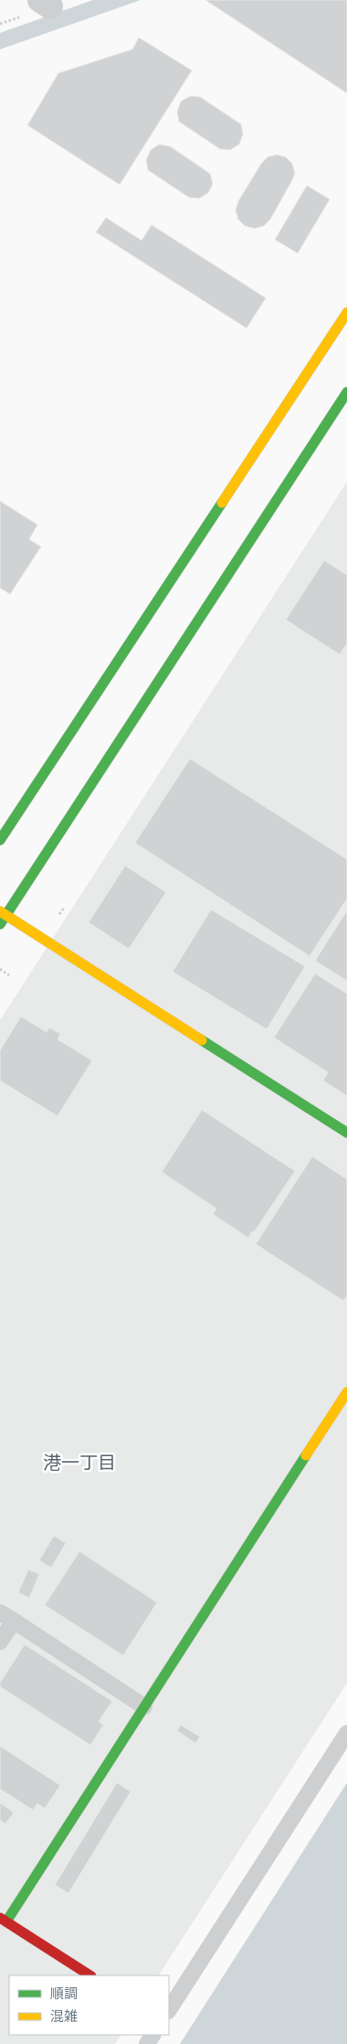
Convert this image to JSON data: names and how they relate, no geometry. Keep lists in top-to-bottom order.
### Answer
{
  "districts": ["港一丁目"],
  "legend": ["順調", "混雑"]
}
